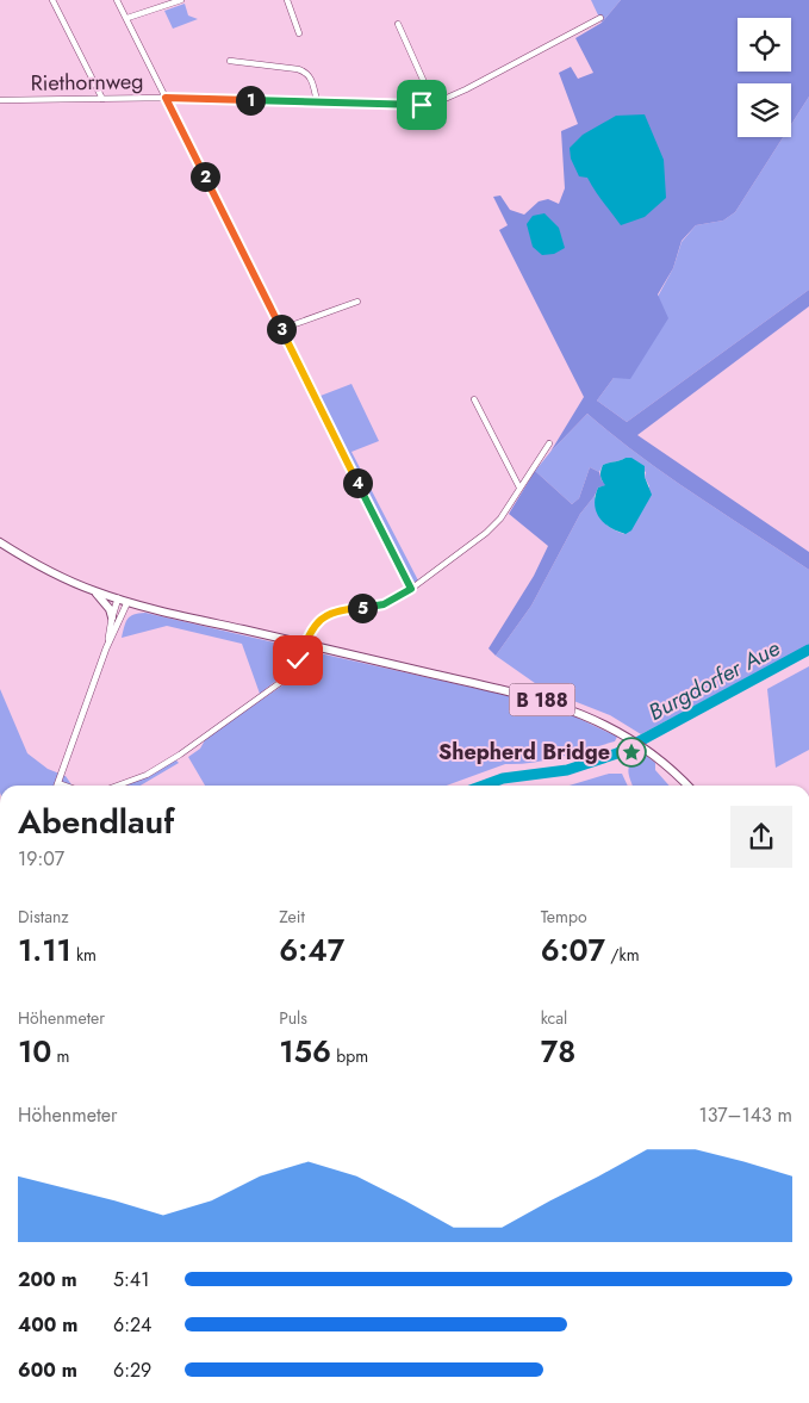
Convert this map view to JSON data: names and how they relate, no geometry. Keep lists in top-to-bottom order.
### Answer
{
  "streets": {
    "main road": ["B 188"],
    "street": ["Riethornweg"]
  },
  "water": ["Burgdorfer Aue"],
  "places": {
    "place": ["Shepherd Bridge"]
  },
  "page": {
    "pins": [
      "1",
      "2",
      "3",
      "4",
      "5"
    ],
    "heading": ["Abendlauf", "19:07"],
    "stats": [
      ["Distanz", "1.11 km"],
      ["Zeit", "6:47"],
      ["Tempo", "6:07 /km"],
      ["Höhenmeter", "10 m"],
      ["Puls", "156 bpm"],
      ["kcal", "78"]
    ],
    "chart": ["Höhenmeter", "137–143 m"],
    "list": [
      {
        "name": "200 m",
        "note": "5:41"
      },
      {
        "name": "400 m",
        "note": "6:24"
      },
      {
        "name": "600 m",
        "note": "6:29"
      }
    ]
  }
}
